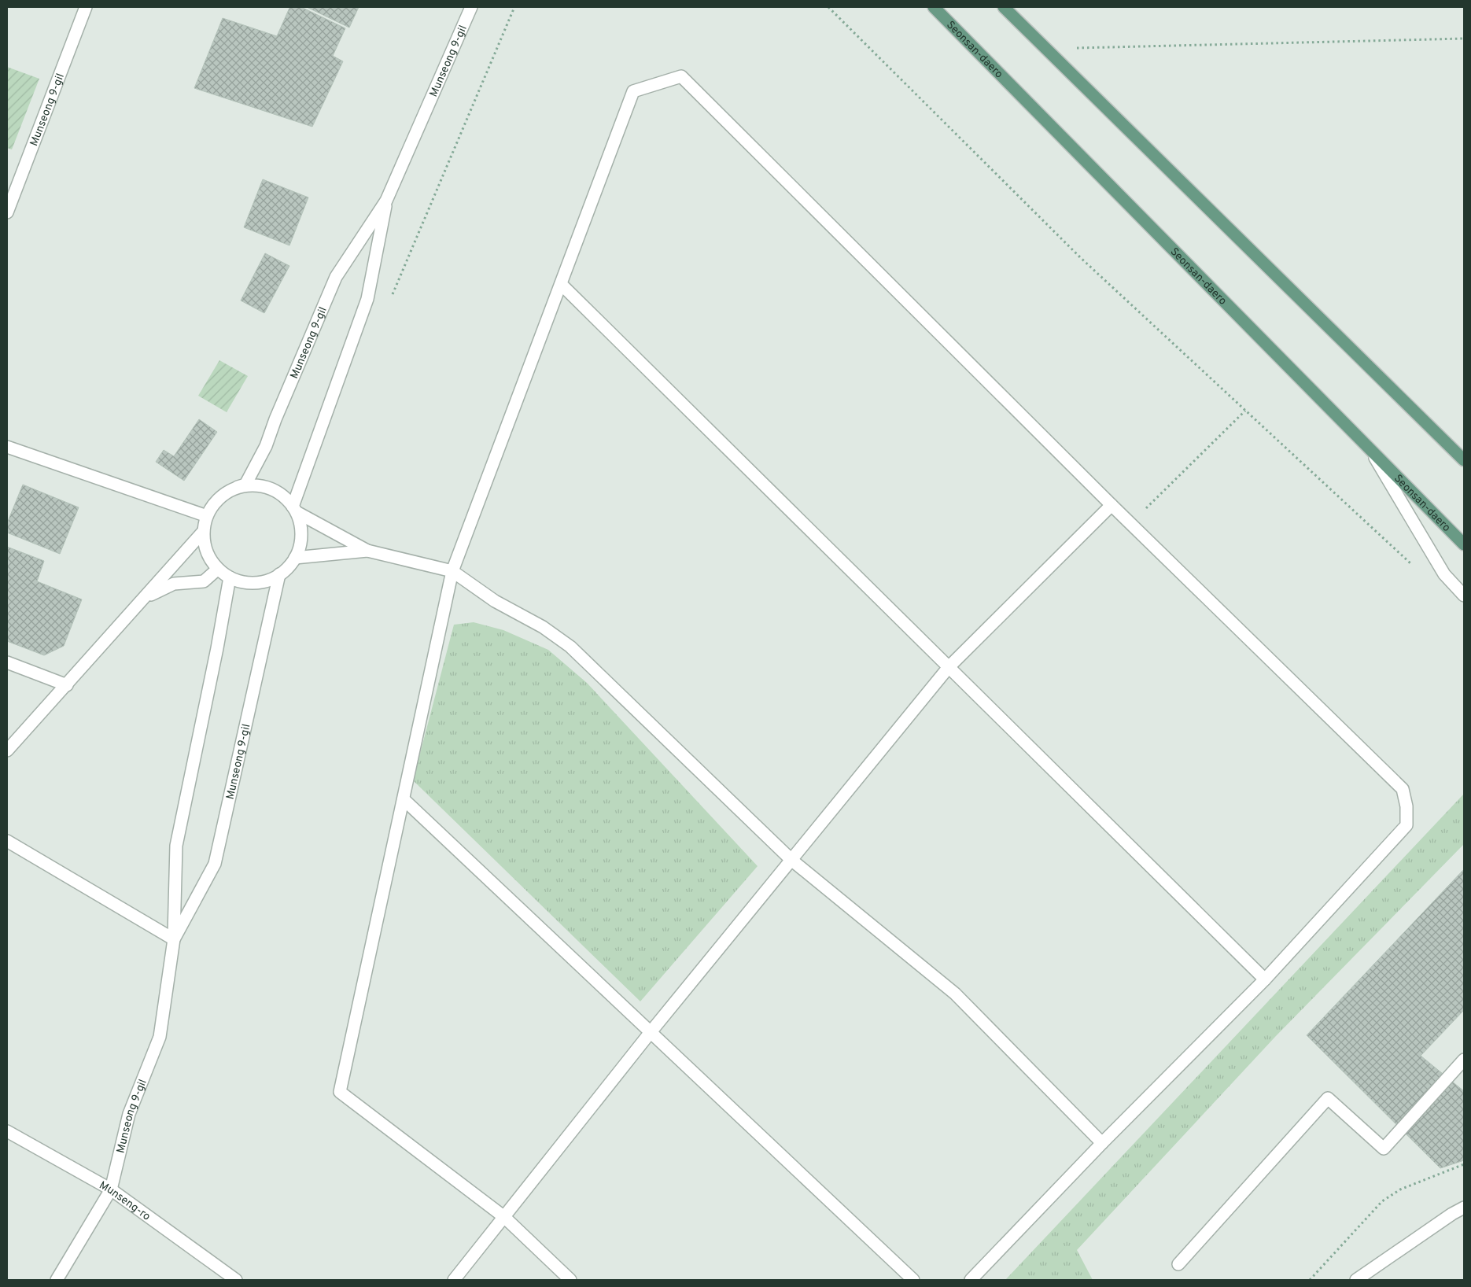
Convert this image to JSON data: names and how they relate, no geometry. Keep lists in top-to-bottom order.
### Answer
{
  "streets": {
    "main road": ["Seonsan-daero"],
    "street": ["Munseong 9-gil", "Munseng-ro"]
  },
  "crossings": [
    ["Munseong 9-gil", "Munseng-ro"]
  ]
}
